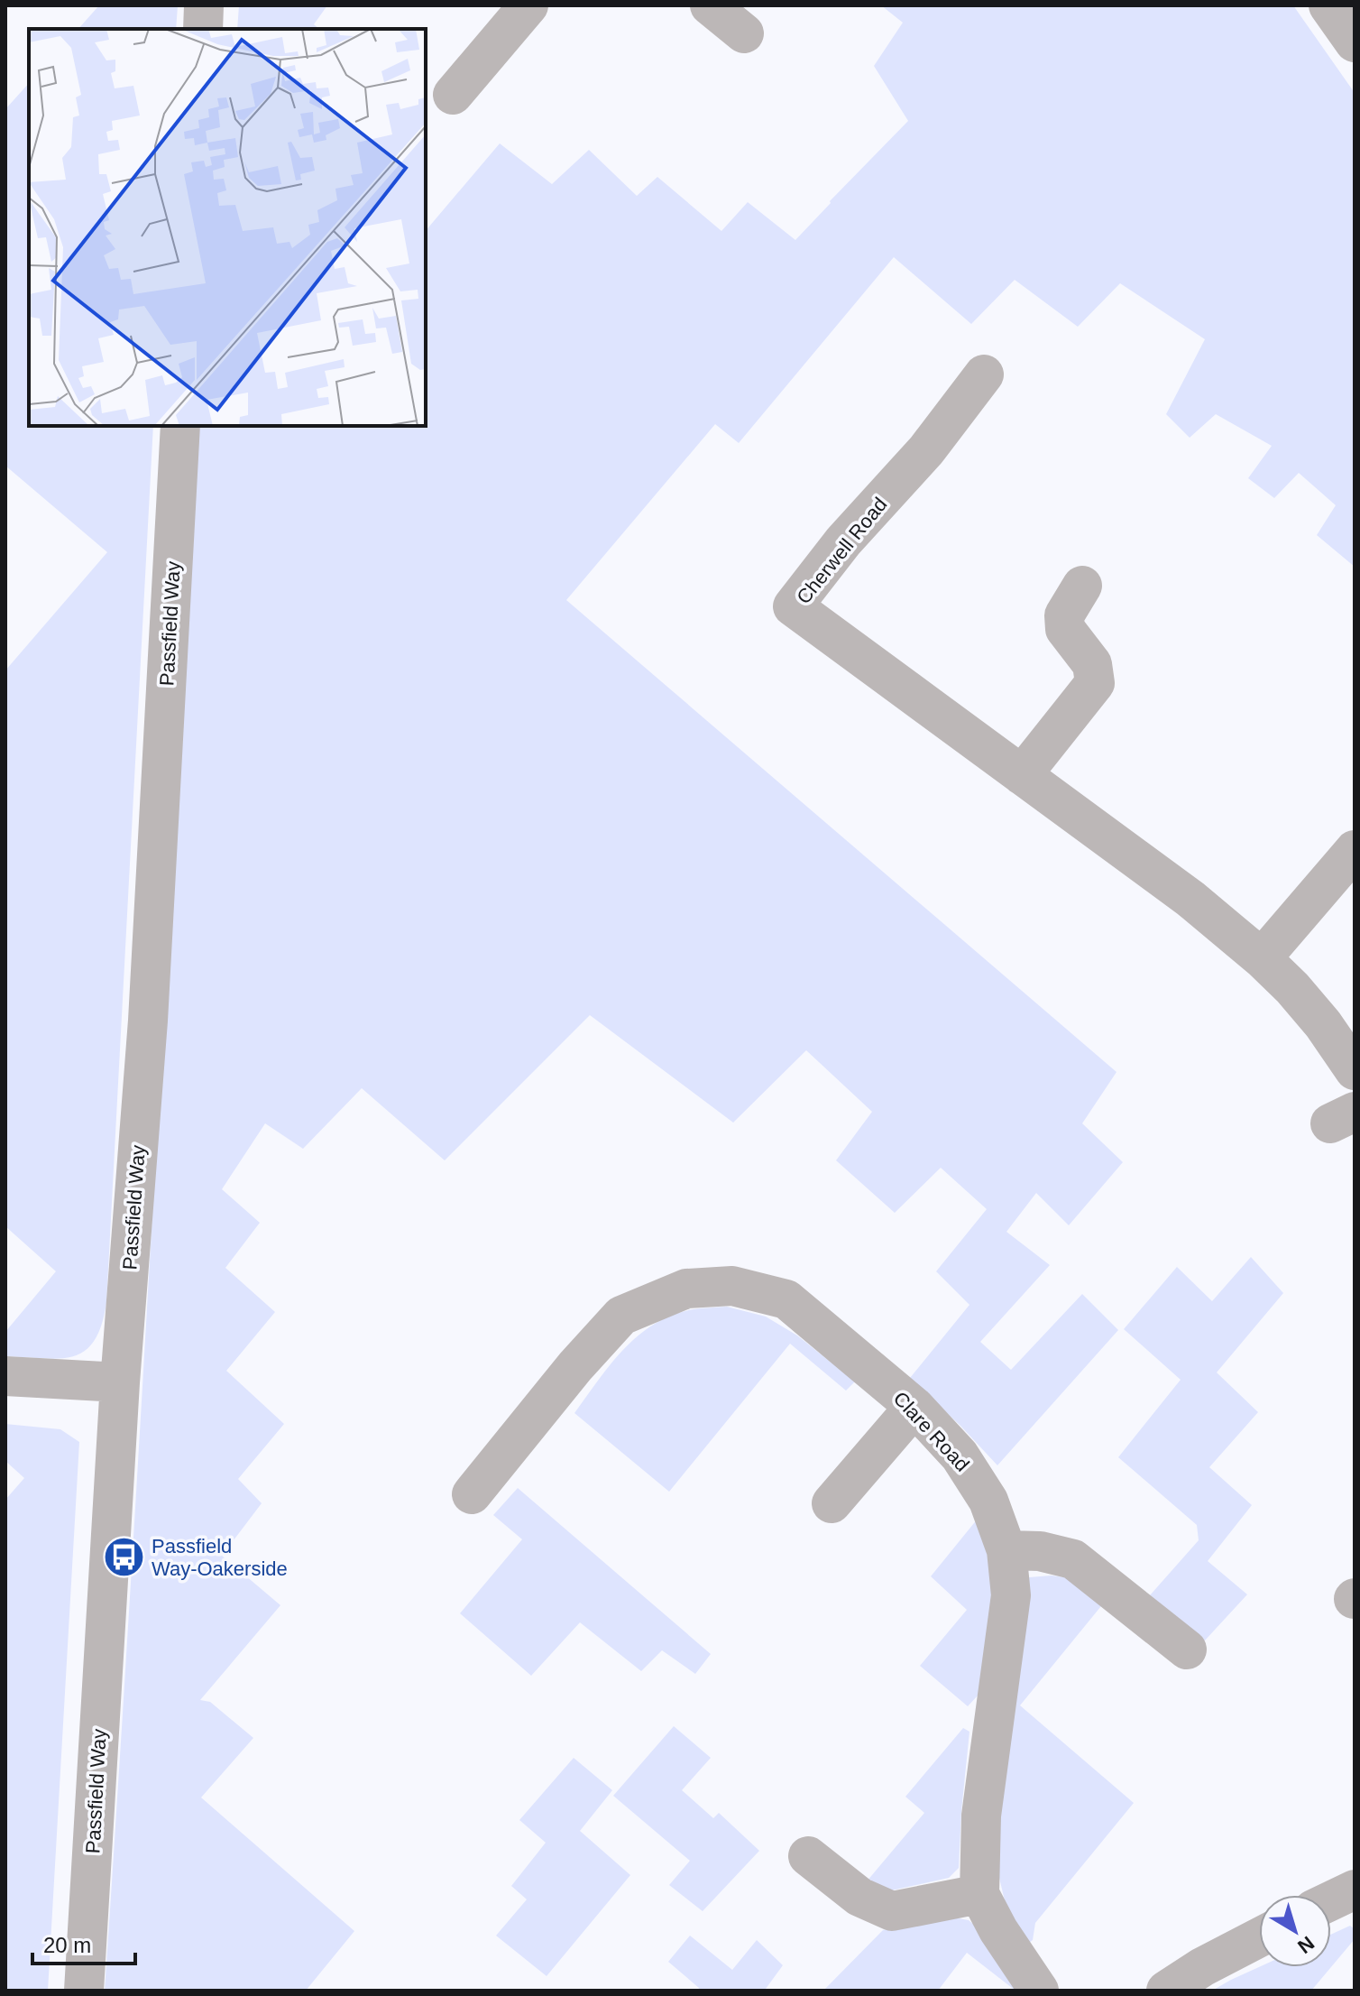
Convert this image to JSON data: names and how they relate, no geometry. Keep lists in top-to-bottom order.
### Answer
{
  "streets": {
    "street": ["Cherwell Road", "Passfield Way", "Clare Road"]
  },
  "places": {
    "bus stop": ["Passfield Way-Oakerside"]
  },
  "scale_bar": "20 m",
  "north": "bottom right"
}
